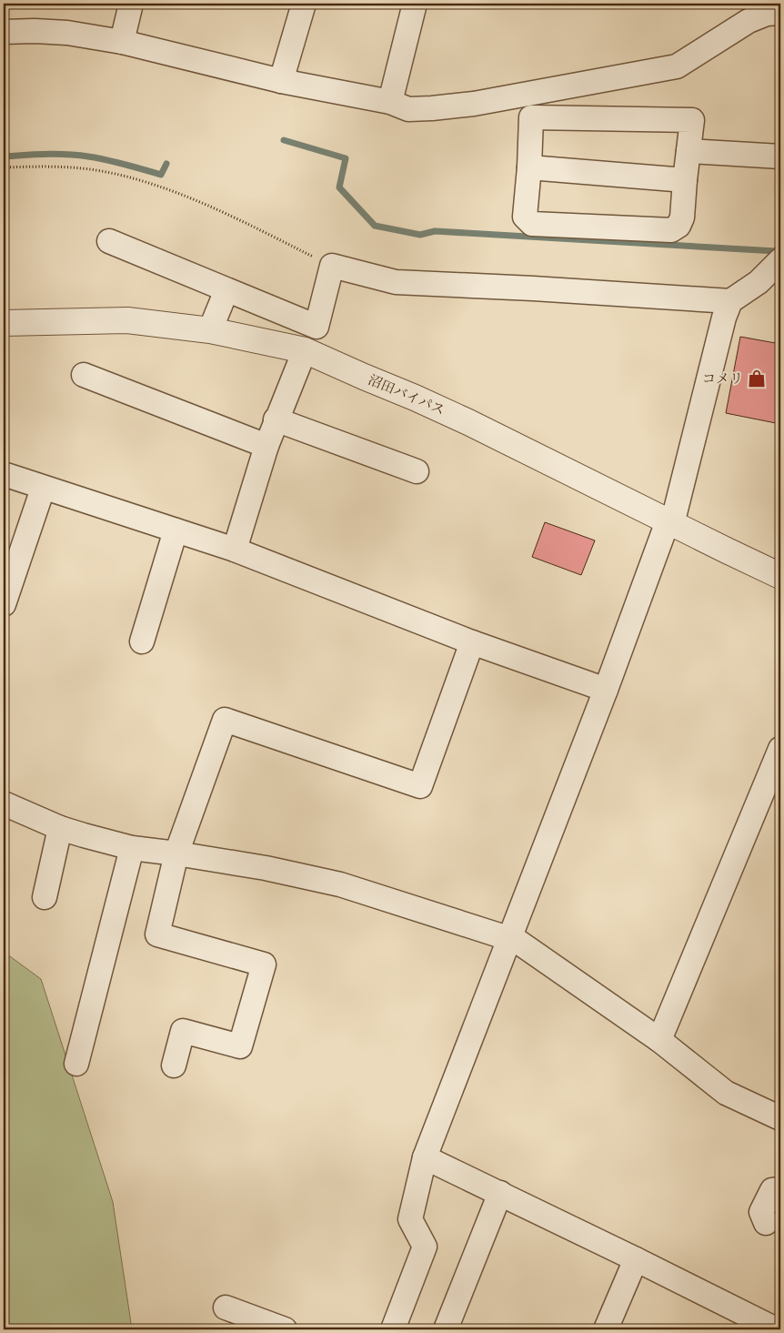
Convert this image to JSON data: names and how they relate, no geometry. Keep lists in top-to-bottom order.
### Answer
{
  "streets": {
    "street": ["沼田バイパス"]
  },
  "places": {
    "shop": ["コメリ"]
  }
}
